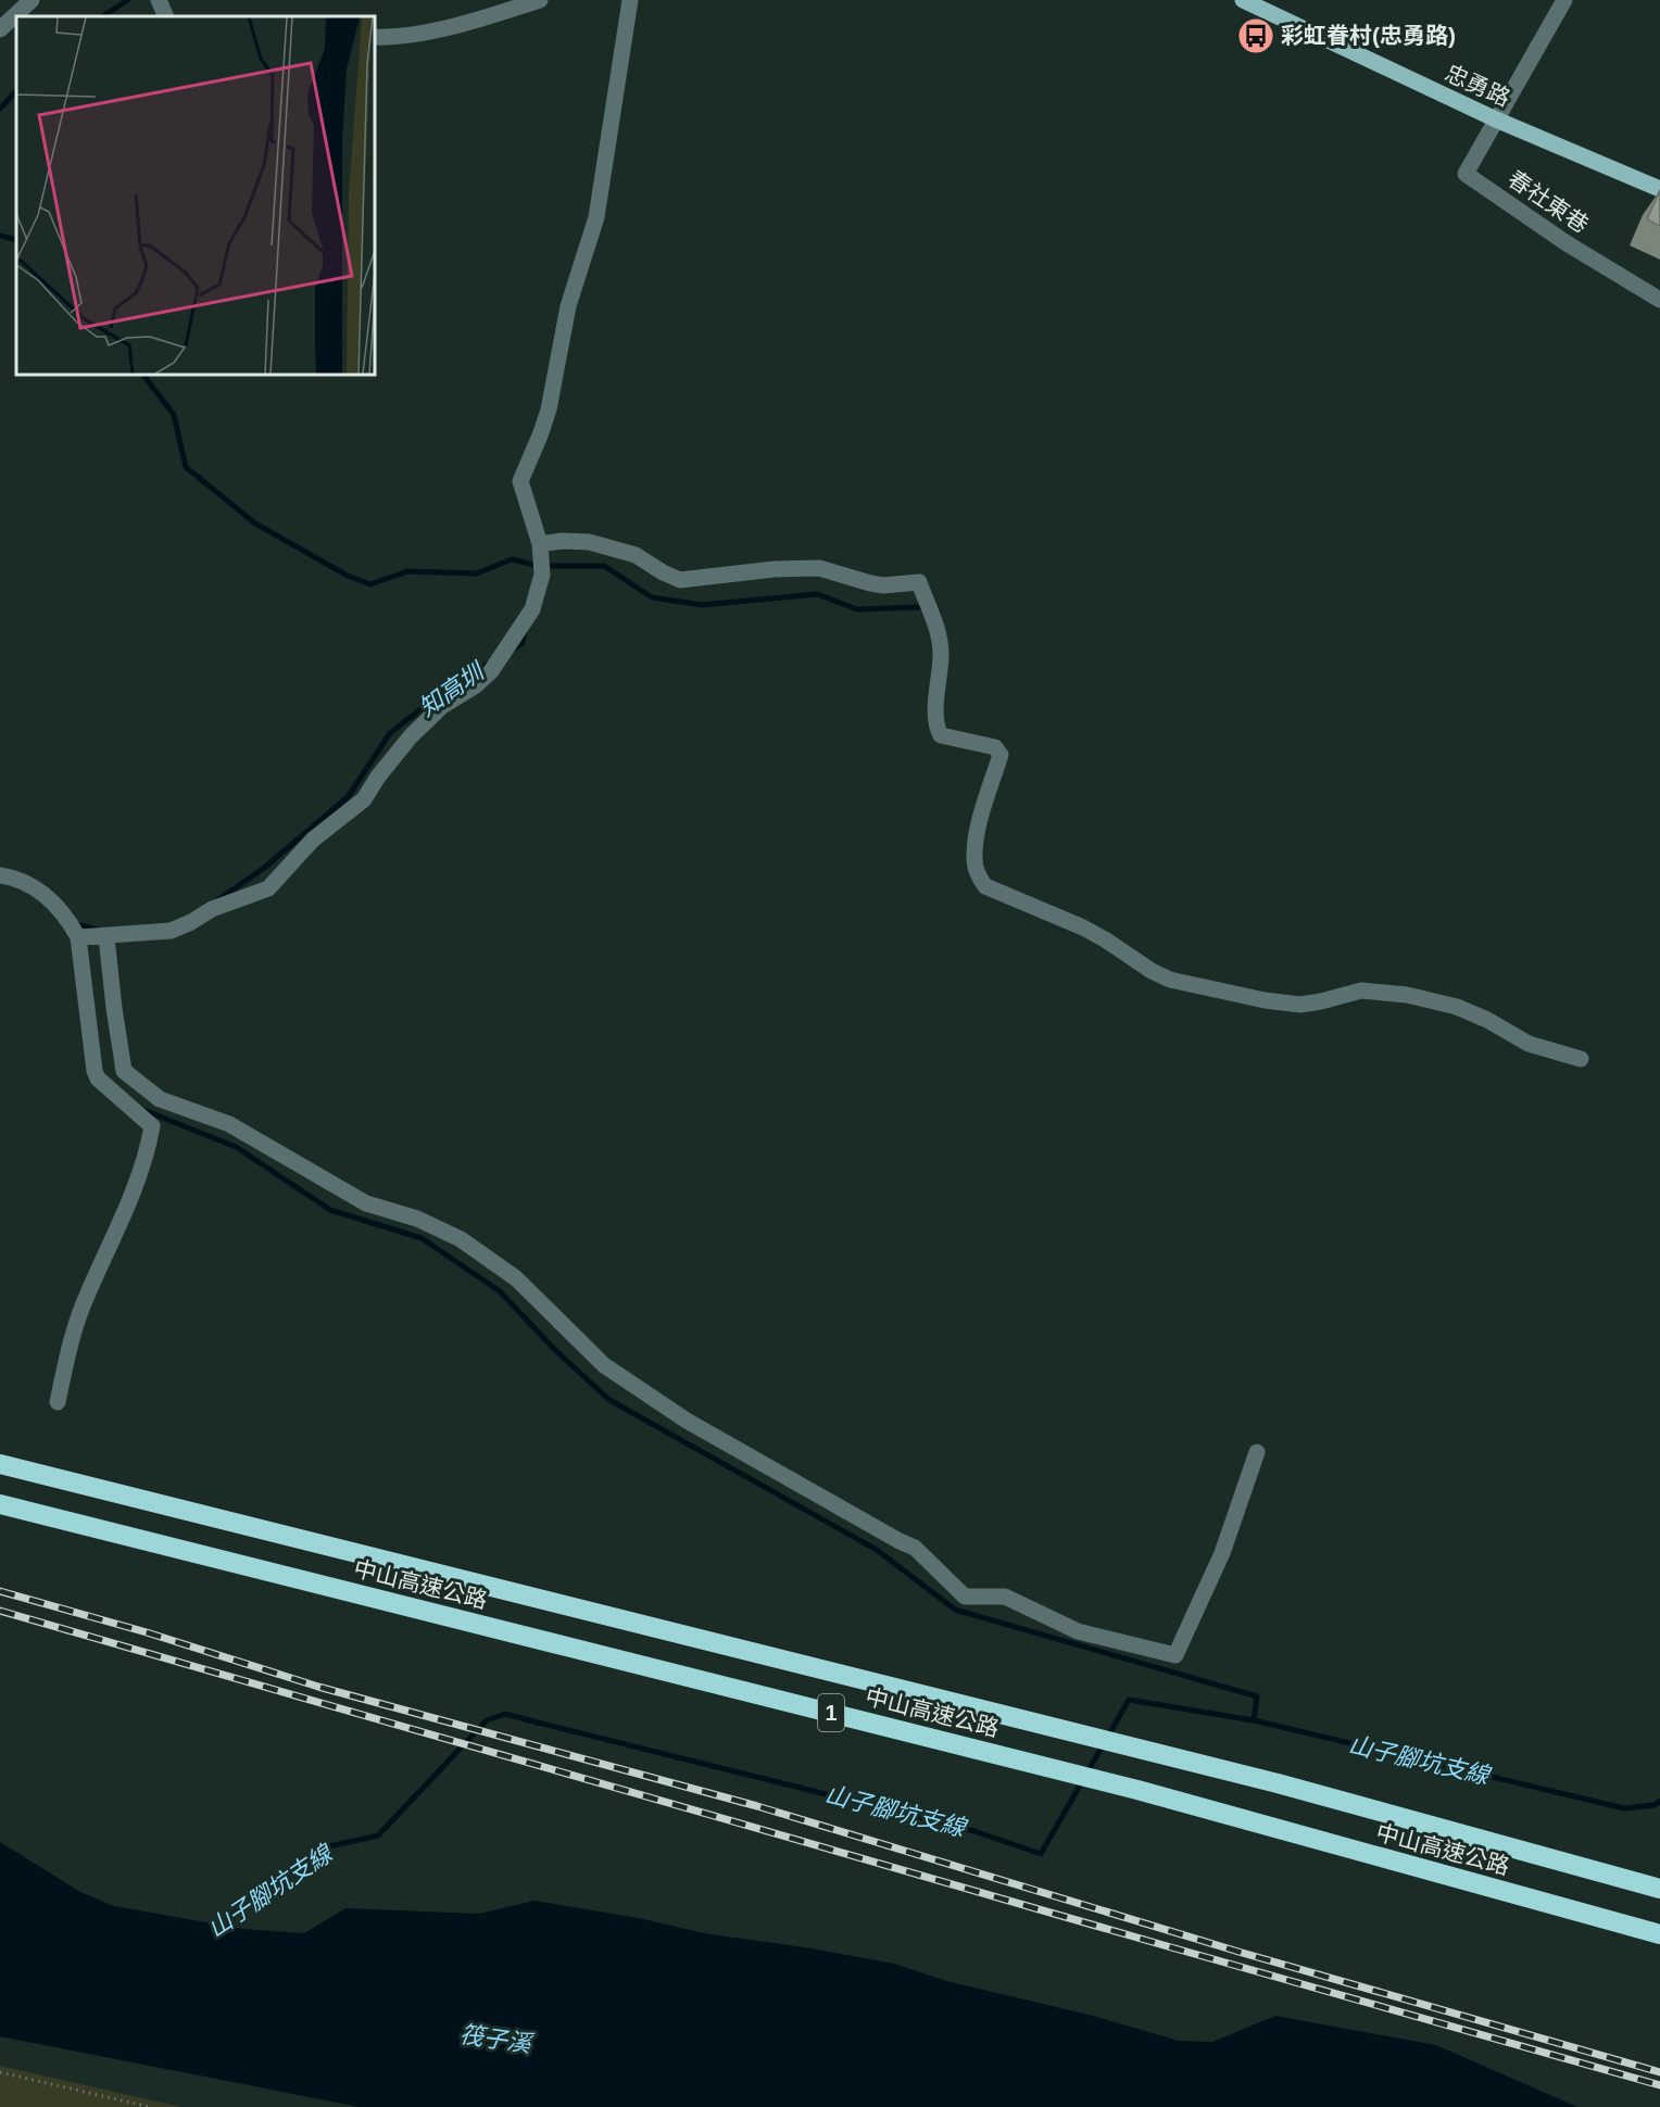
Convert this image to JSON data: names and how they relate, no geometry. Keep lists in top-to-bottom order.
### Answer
{
  "streets": {
    "highway": ["中山高速公路", "1"],
    "main road": ["忠勇路"],
    "street": ["春社東巷"]
  },
  "crossings": [
    ["忠勇路", "春社東巷"]
  ],
  "water": ["知高圳", "山子腳坑支線", "筏子溪"],
  "places": {
    "bus stop": ["彩虹眷村(忠勇路)"]
  }
}
